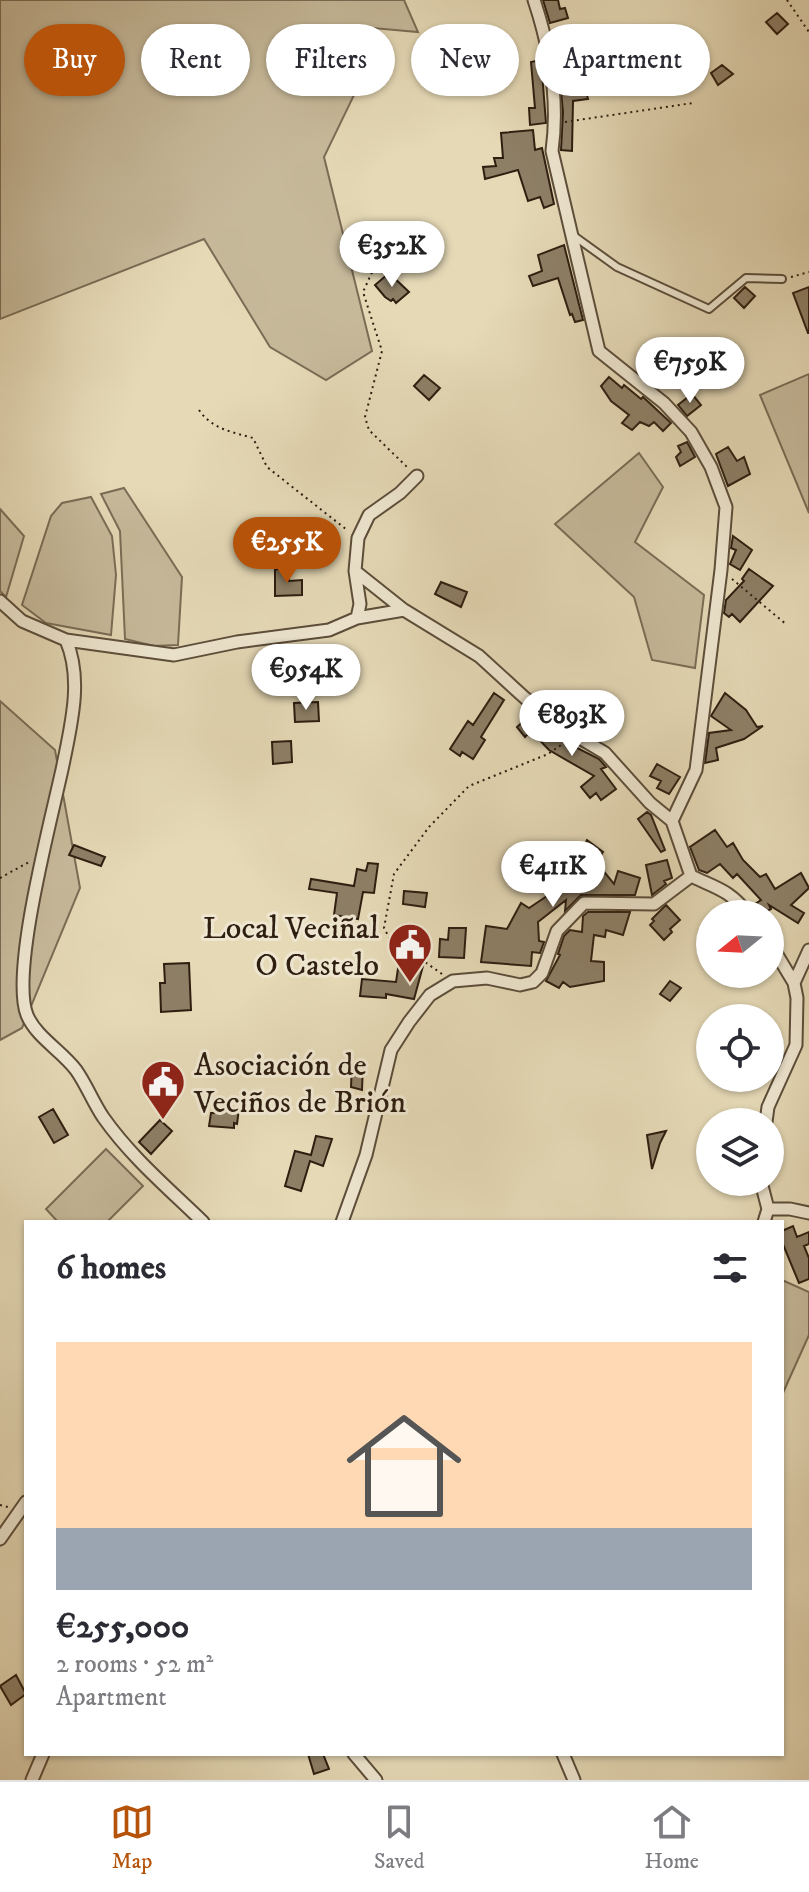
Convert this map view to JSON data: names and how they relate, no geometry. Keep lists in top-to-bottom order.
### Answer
{
  "places": {
    "public building": ["Local Veciñal O Castelo", "Asociación de Veciños de Brión"]
  },
  "north": "left",
  "page": {
    "chip": [
      "Buy",
      "Rent",
      "Filters",
      "New",
      "Apartment"
    ],
    "price": [
      "€352K",
      "€759K",
      "€255K",
      "€954K",
      "€893K",
      "€411K"
    ],
    "heading": "6 homes",
    "list": [
      {
        "name": "€255,000",
        "note": "2 rooms · 52 m² · Apartment"
      }
    ],
    "tabs": ["Map", "Saved", "Home"]
  }
}
